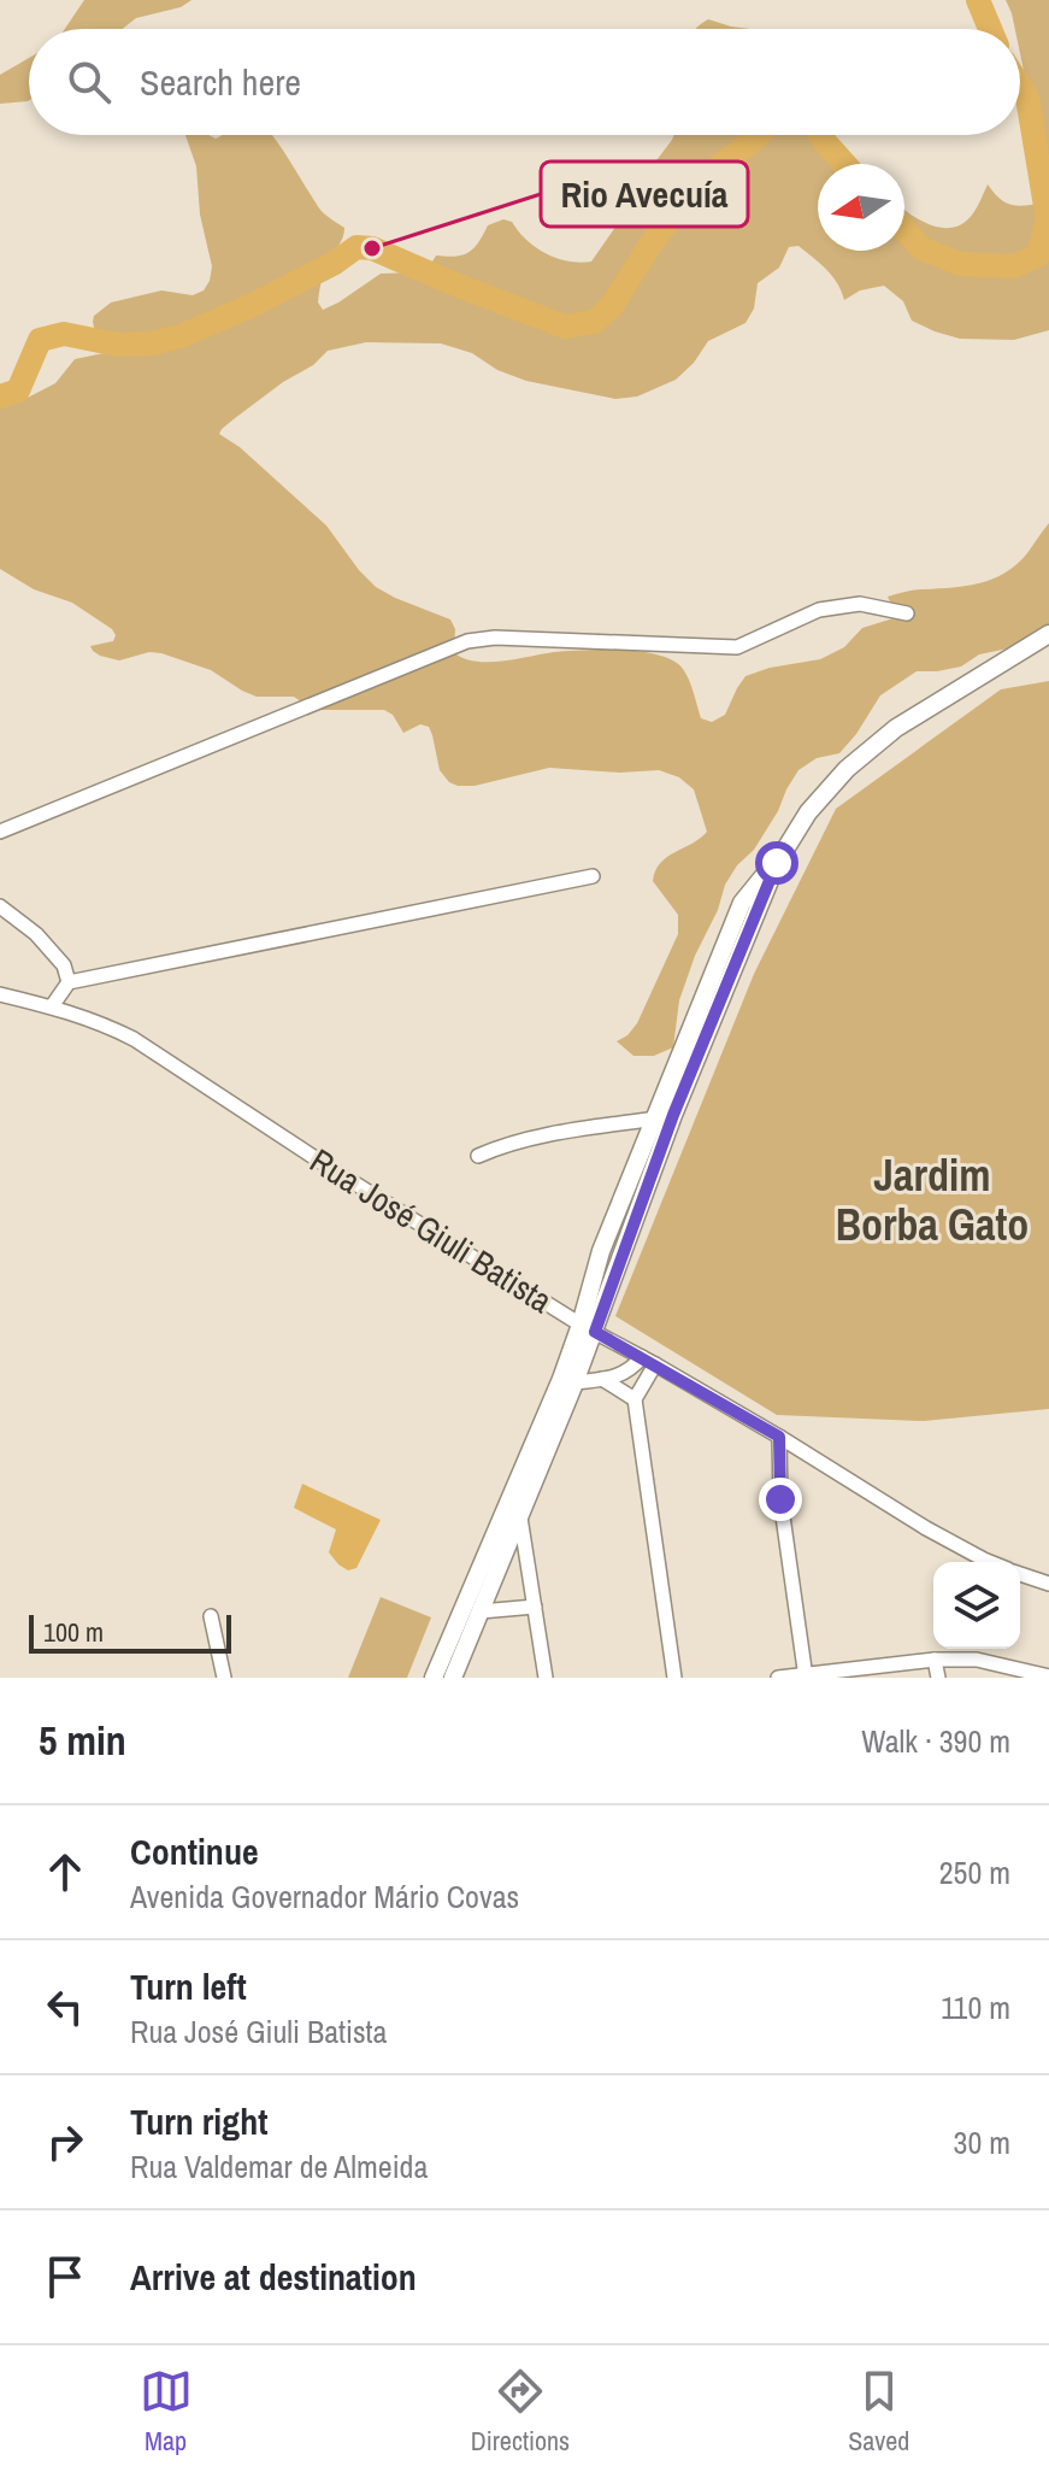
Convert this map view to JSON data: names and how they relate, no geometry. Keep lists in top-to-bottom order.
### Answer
{
  "streets": {
    "street": ["Rua José Giuli Batista"]
  },
  "districts": ["Jardim Borba Gato"],
  "places": ["Rio Avecuía"],
  "scale_bar": "100 m",
  "north": "left",
  "page": {
    "search": "Search here",
    "scale": "100 m",
    "heading": ["5 min", "Walk · 390 m"],
    "list": [
      ["Continue", "Avenida Governador Mário Covas", "250 m"],
      ["Turn left", "Rua José Giuli Batista", "110 m"],
      ["Turn right", "Rua Valdemar de Almeida", "30 m"],
      "Arrive at destination"
    ],
    "nav": ["Map", "Directions", "Saved"]
  }
}
